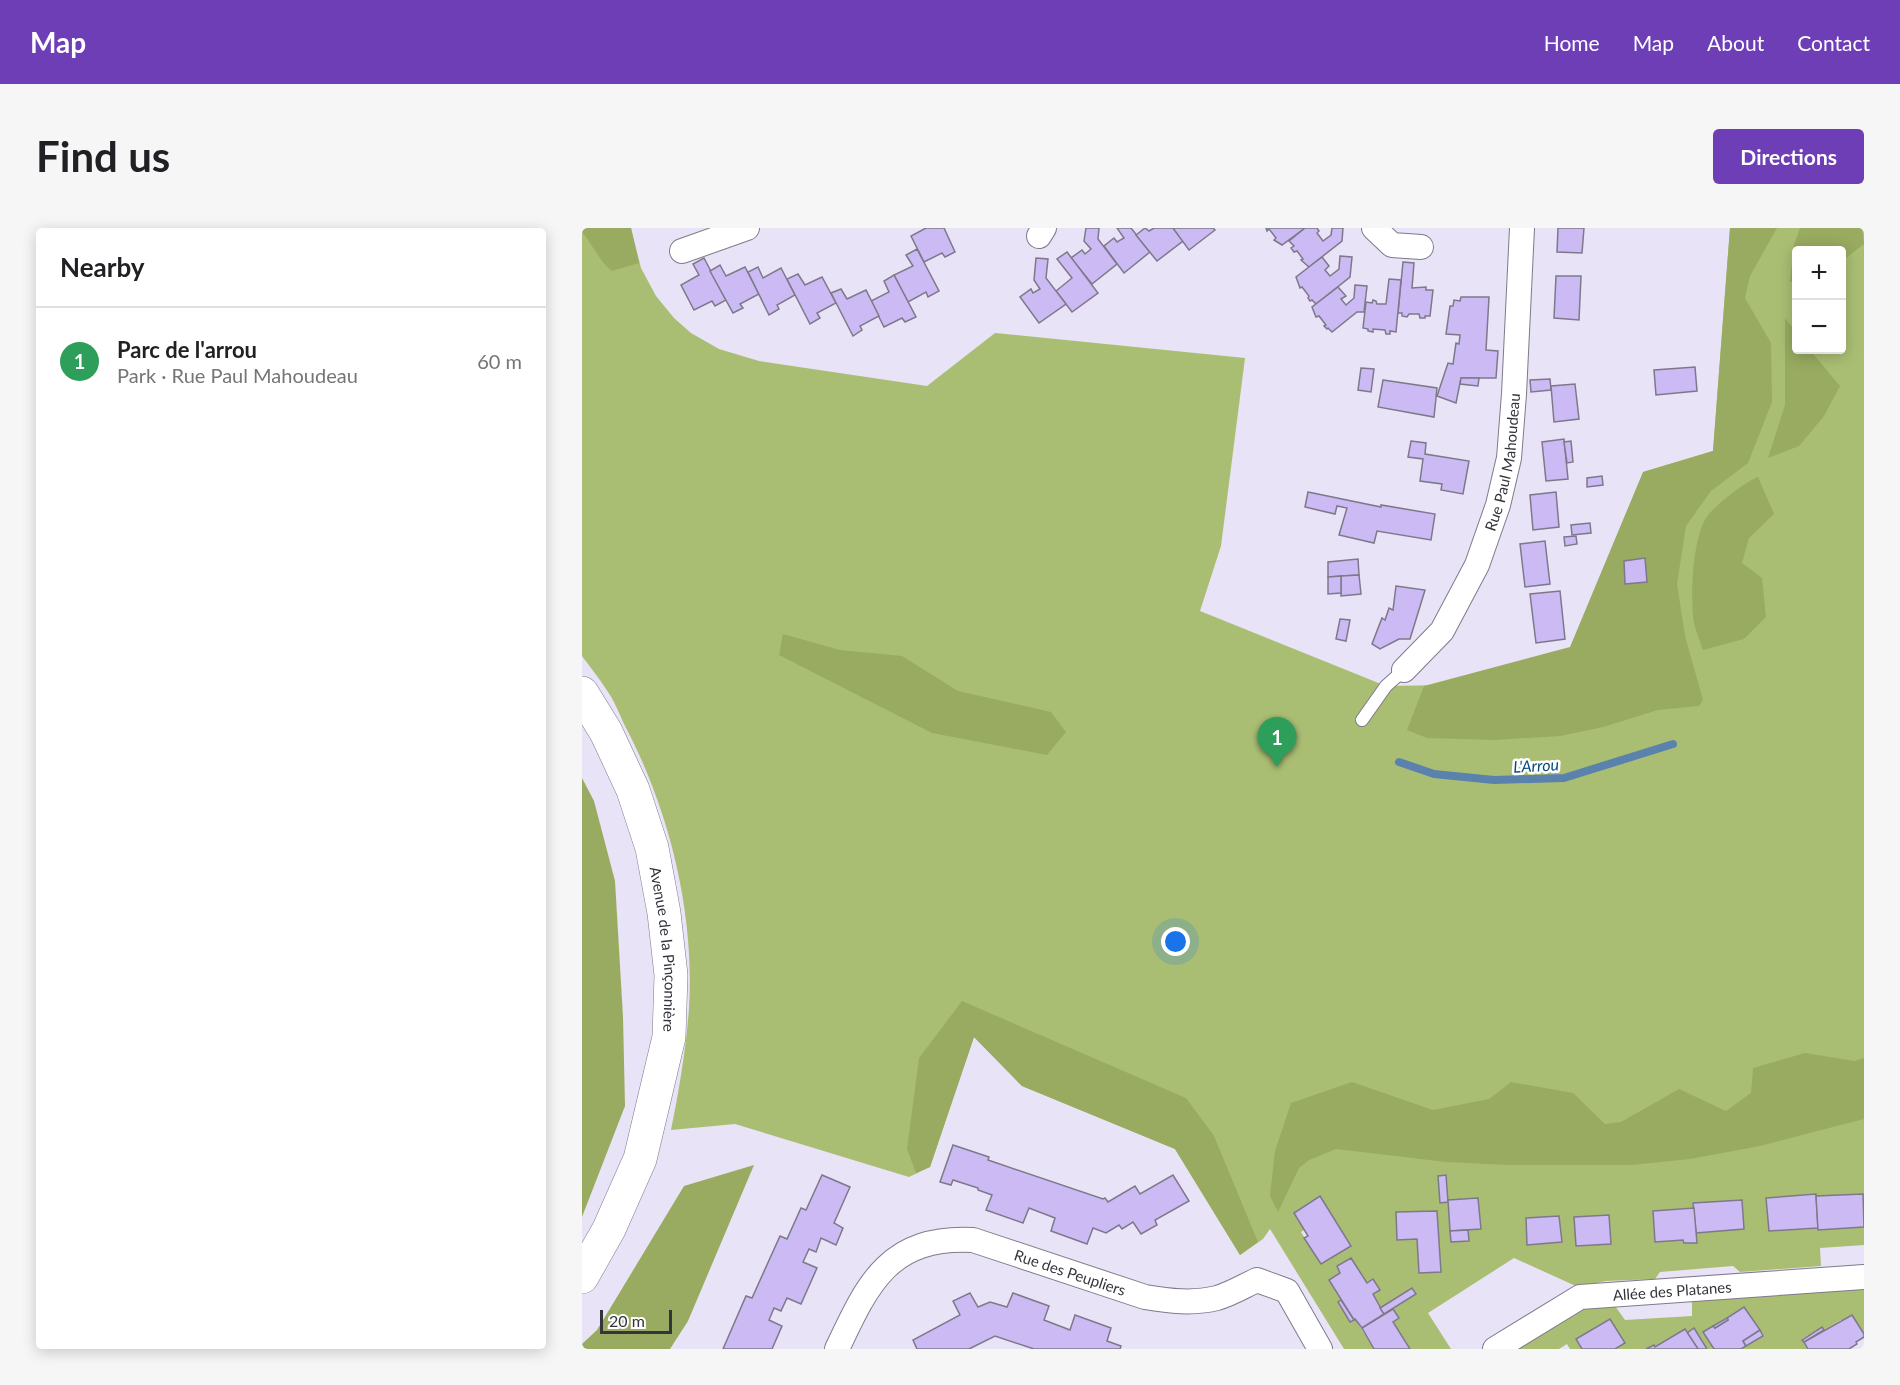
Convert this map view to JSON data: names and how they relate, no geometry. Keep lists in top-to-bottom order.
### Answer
{
  "streets": {
    "main road": ["Avenue de la Pinçonnière"],
    "street": ["Rue Paul Mahoudeau", "Rue des Peupliers", "Allée des Platanes"]
  },
  "water": ["L'Arrou"],
  "scale_bar": "20 m",
  "page": {
    "header": "Map",
    "nav": [
      "Home",
      "Map",
      "About",
      "Contact"
    ],
    "buttons": "Directions",
    "title": "Find us",
    "heading": "Nearby",
    "map_buttons": ["+", "−"],
    "list": [
      {
        "mark": "1",
        "name": "Parc de l'arrou",
        "note": "Park · Rue Paul Mahoudeau",
        "value": "60 m"
      }
    ],
    "pins": "1",
    "scale": "20 m"
  }
}
